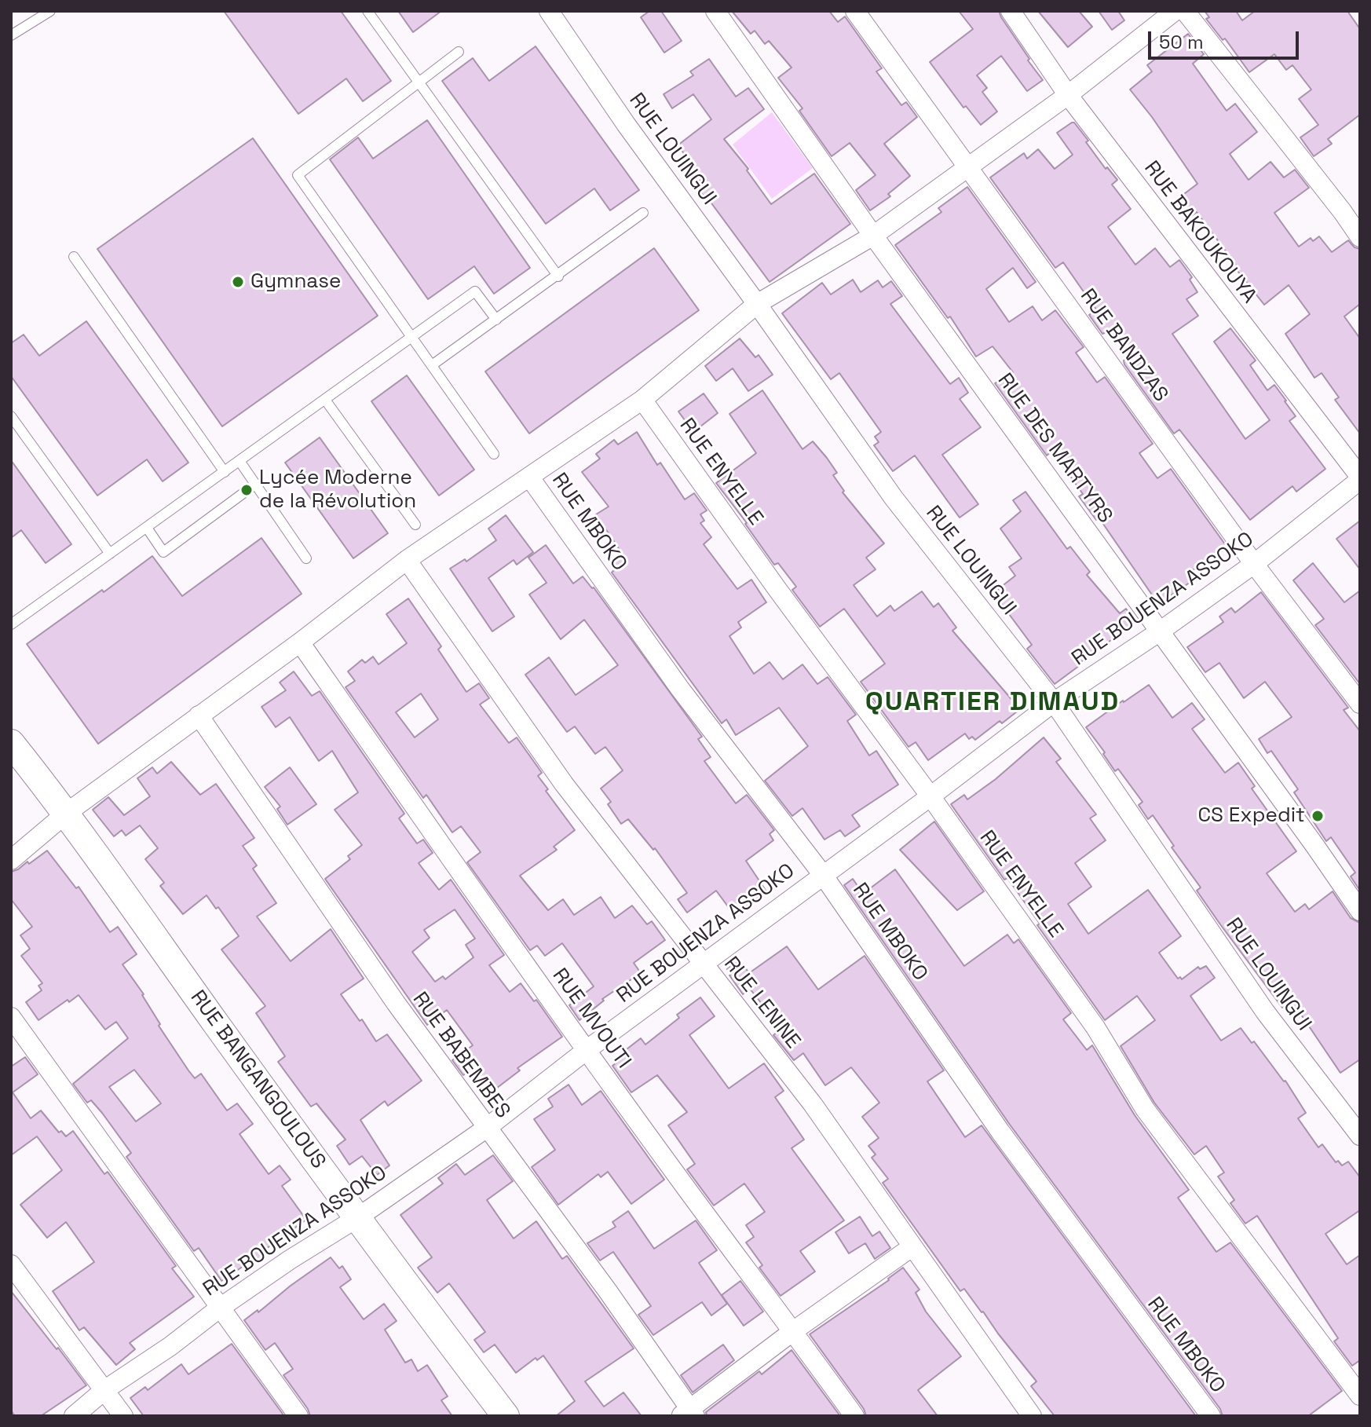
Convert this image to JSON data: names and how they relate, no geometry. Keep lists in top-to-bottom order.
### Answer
{
  "streets": {
    "street": [
      "RUE LOUINGUI",
      "RUE BAKOUKOUYA",
      "RUE BANDZAS",
      "RUE DES MARTYRS",
      "RUE ENYELLE",
      "RUE MBOKO",
      "RUE BOUENZA ASSOKO",
      "RUE LENINE",
      "RUE MVOUTI",
      "RUE BABEMBES",
      "RUE BANGANGOULOUS"
    ]
  },
  "crossings": [
    ["RUE LOUINGUI", "RUE BOUENZA ASSOKO"],
    ["RUE BAKOUKOUYA", "RUE BOUENZA ASSOKO"],
    ["RUE BANDZAS", "RUE BOUENZA ASSOKO"],
    ["RUE DES MARTYRS", "RUE BOUENZA ASSOKO"],
    ["RUE ENYELLE", "RUE BOUENZA ASSOKO"],
    ["RUE MBOKO", "RUE BOUENZA ASSOKO"],
    ["RUE BOUENZA ASSOKO", "RUE LENINE"],
    ["RUE BOUENZA ASSOKO", "RUE MVOUTI"],
    ["RUE BOUENZA ASSOKO", "RUE BABEMBES"],
    ["RUE BOUENZA ASSOKO", "RUE BANGANGOULOUS"]
  ],
  "districts": ["QUARTIER DIMAUD"],
  "places": ["Gymnase", "Lycée Moderne de la Révolution", "CS Expedit"],
  "scale_bar": "50 m"
}
